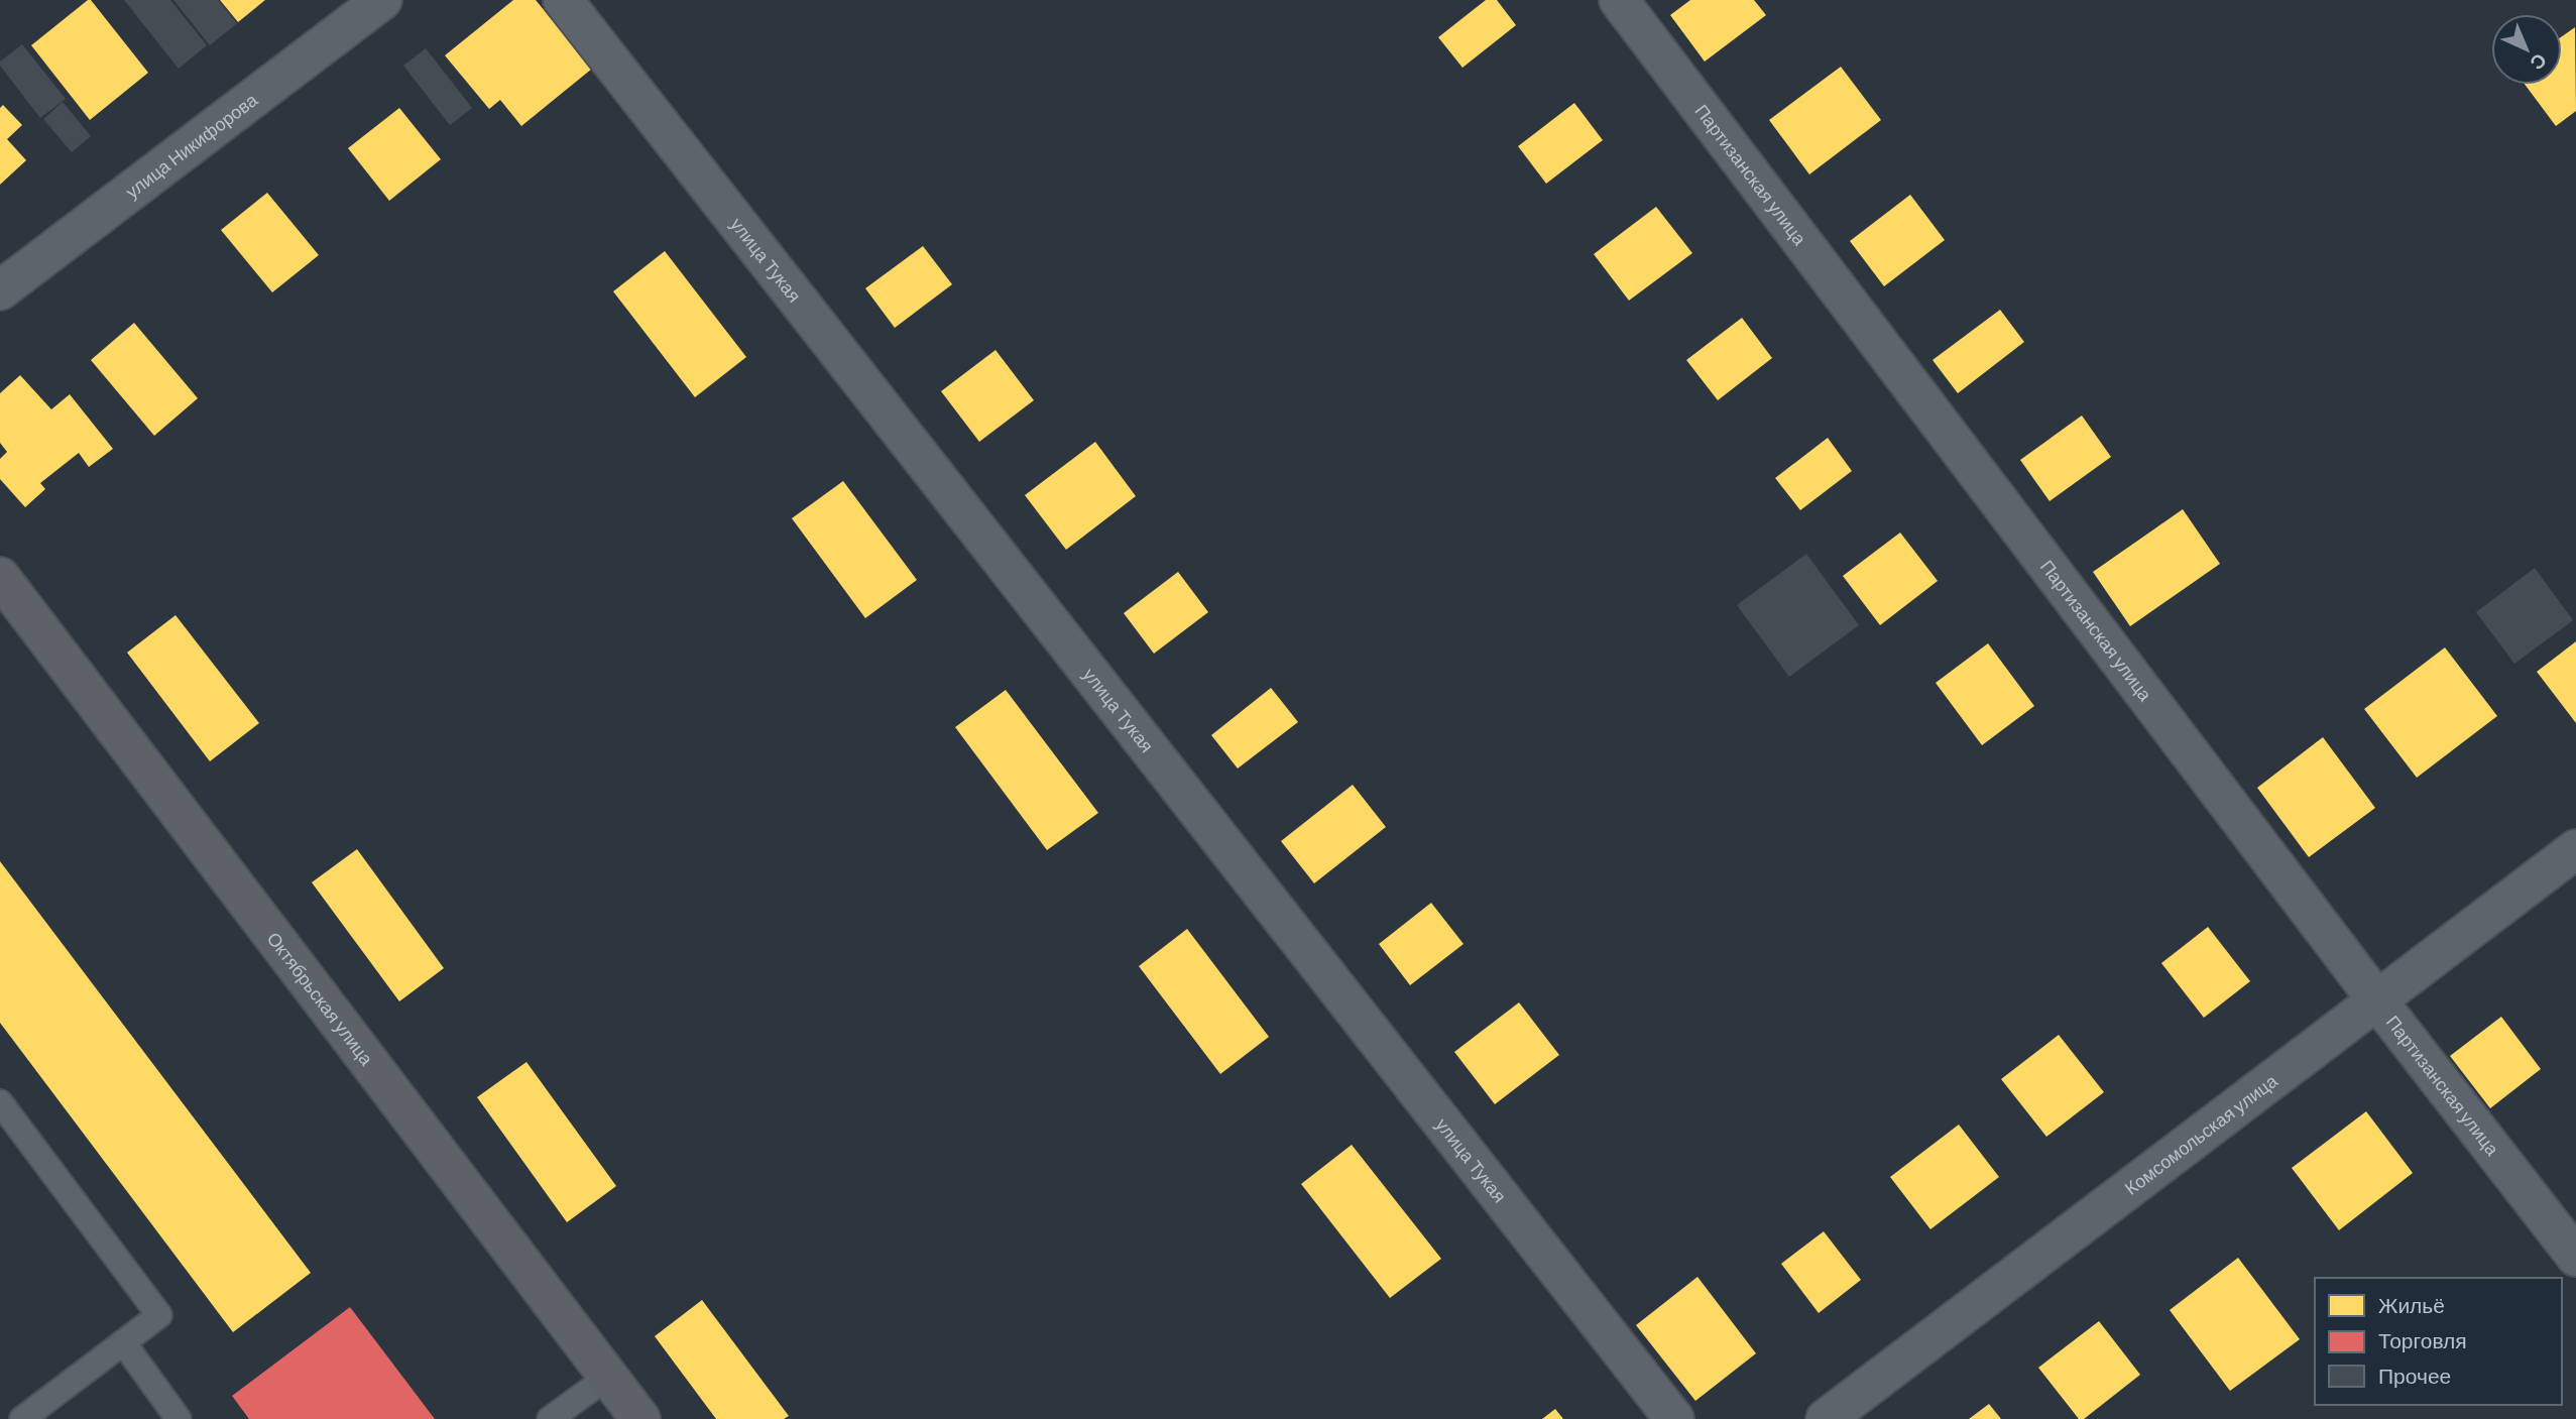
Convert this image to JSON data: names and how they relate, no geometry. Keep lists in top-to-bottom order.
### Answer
{
  "streets": {
    "main road": ["Октябрьская улица"],
    "street": [
      "улица Никифорова",
      "Партизанская улица",
      "улица Тукая",
      "Комсомольская улица"
    ]
  },
  "crossings": [
    ["Партизанская улица", "Комсомольская улица"]
  ],
  "legend": ["Жильё", "Торговля", "Прочее"],
  "north": "bottom right"
}
